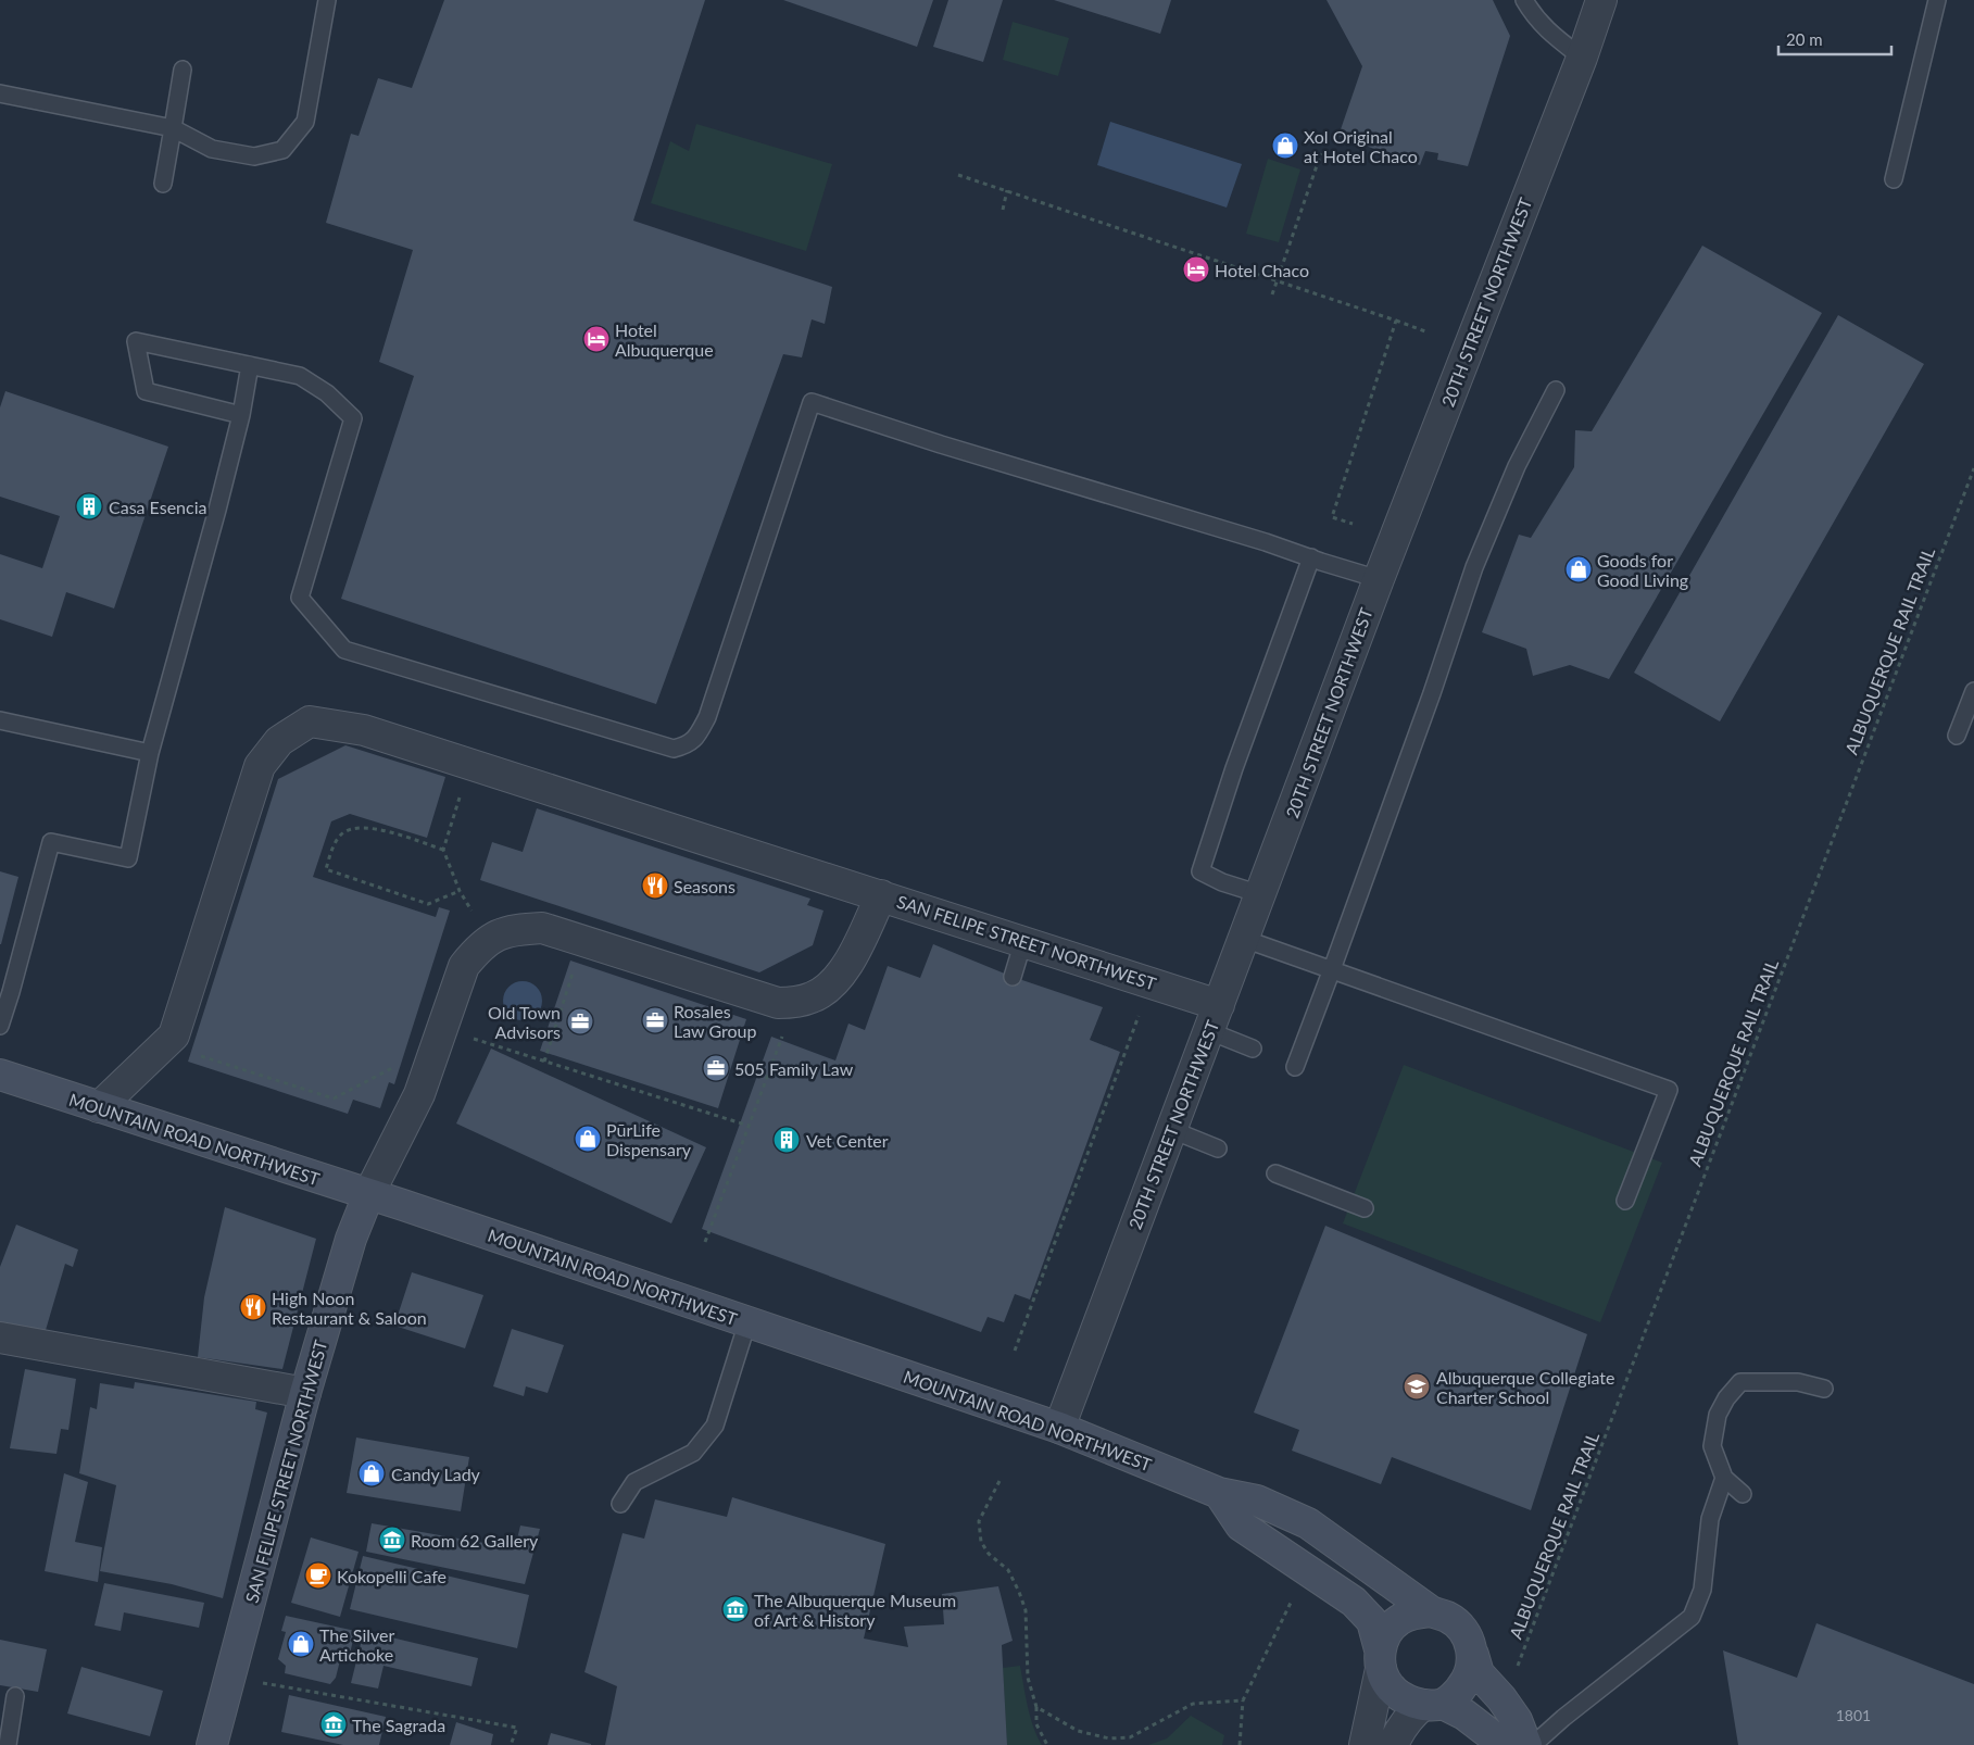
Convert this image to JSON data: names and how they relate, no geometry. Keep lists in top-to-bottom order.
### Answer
{
  "streets": {
    "street": ["20TH STREET NORTHWEST", "SAN FELIPE STREET NORTHWEST", "MOUNTAIN ROAD NORTHWEST"],
    "path": ["ALBUQUERQUE RAIL TRAIL"]
  },
  "crossings": [
    ["20TH STREET NORTHWEST", "SAN FELIPE STREET NORTHWEST"],
    ["20TH STREET NORTHWEST", "MOUNTAIN ROAD NORTHWEST"],
    ["SAN FELIPE STREET NORTHWEST", "MOUNTAIN ROAD NORTHWEST"]
  ],
  "places": {
    "shop": [
      "Xol Original at Hotel Chaco",
      "Goods for Good Living",
      "PūrLife Dispensary",
      "Candy Lady",
      "The Silver Artichoke"
    ],
    "hotel": ["Hotel Chaco", "Hotel Albuquerque"],
    "building": ["Casa Esencia", "Vet Center"],
    "restaurant": ["Seasons", "High Noon Restaurant & Saloon"],
    "office": ["Rosales Law Group", "Old Town Advisors", "505 Family Law"],
    "school or university": ["Albuquerque Collegiate Charter School"],
    "museum": ["Room 62 Gallery", "The Albuquerque Museum of Art & History", "The Sagrada"],
    "cafe": ["Kokopelli Cafe"]
  },
  "house_numbers": ["1801"],
  "scale_bar": "20 m"
}
